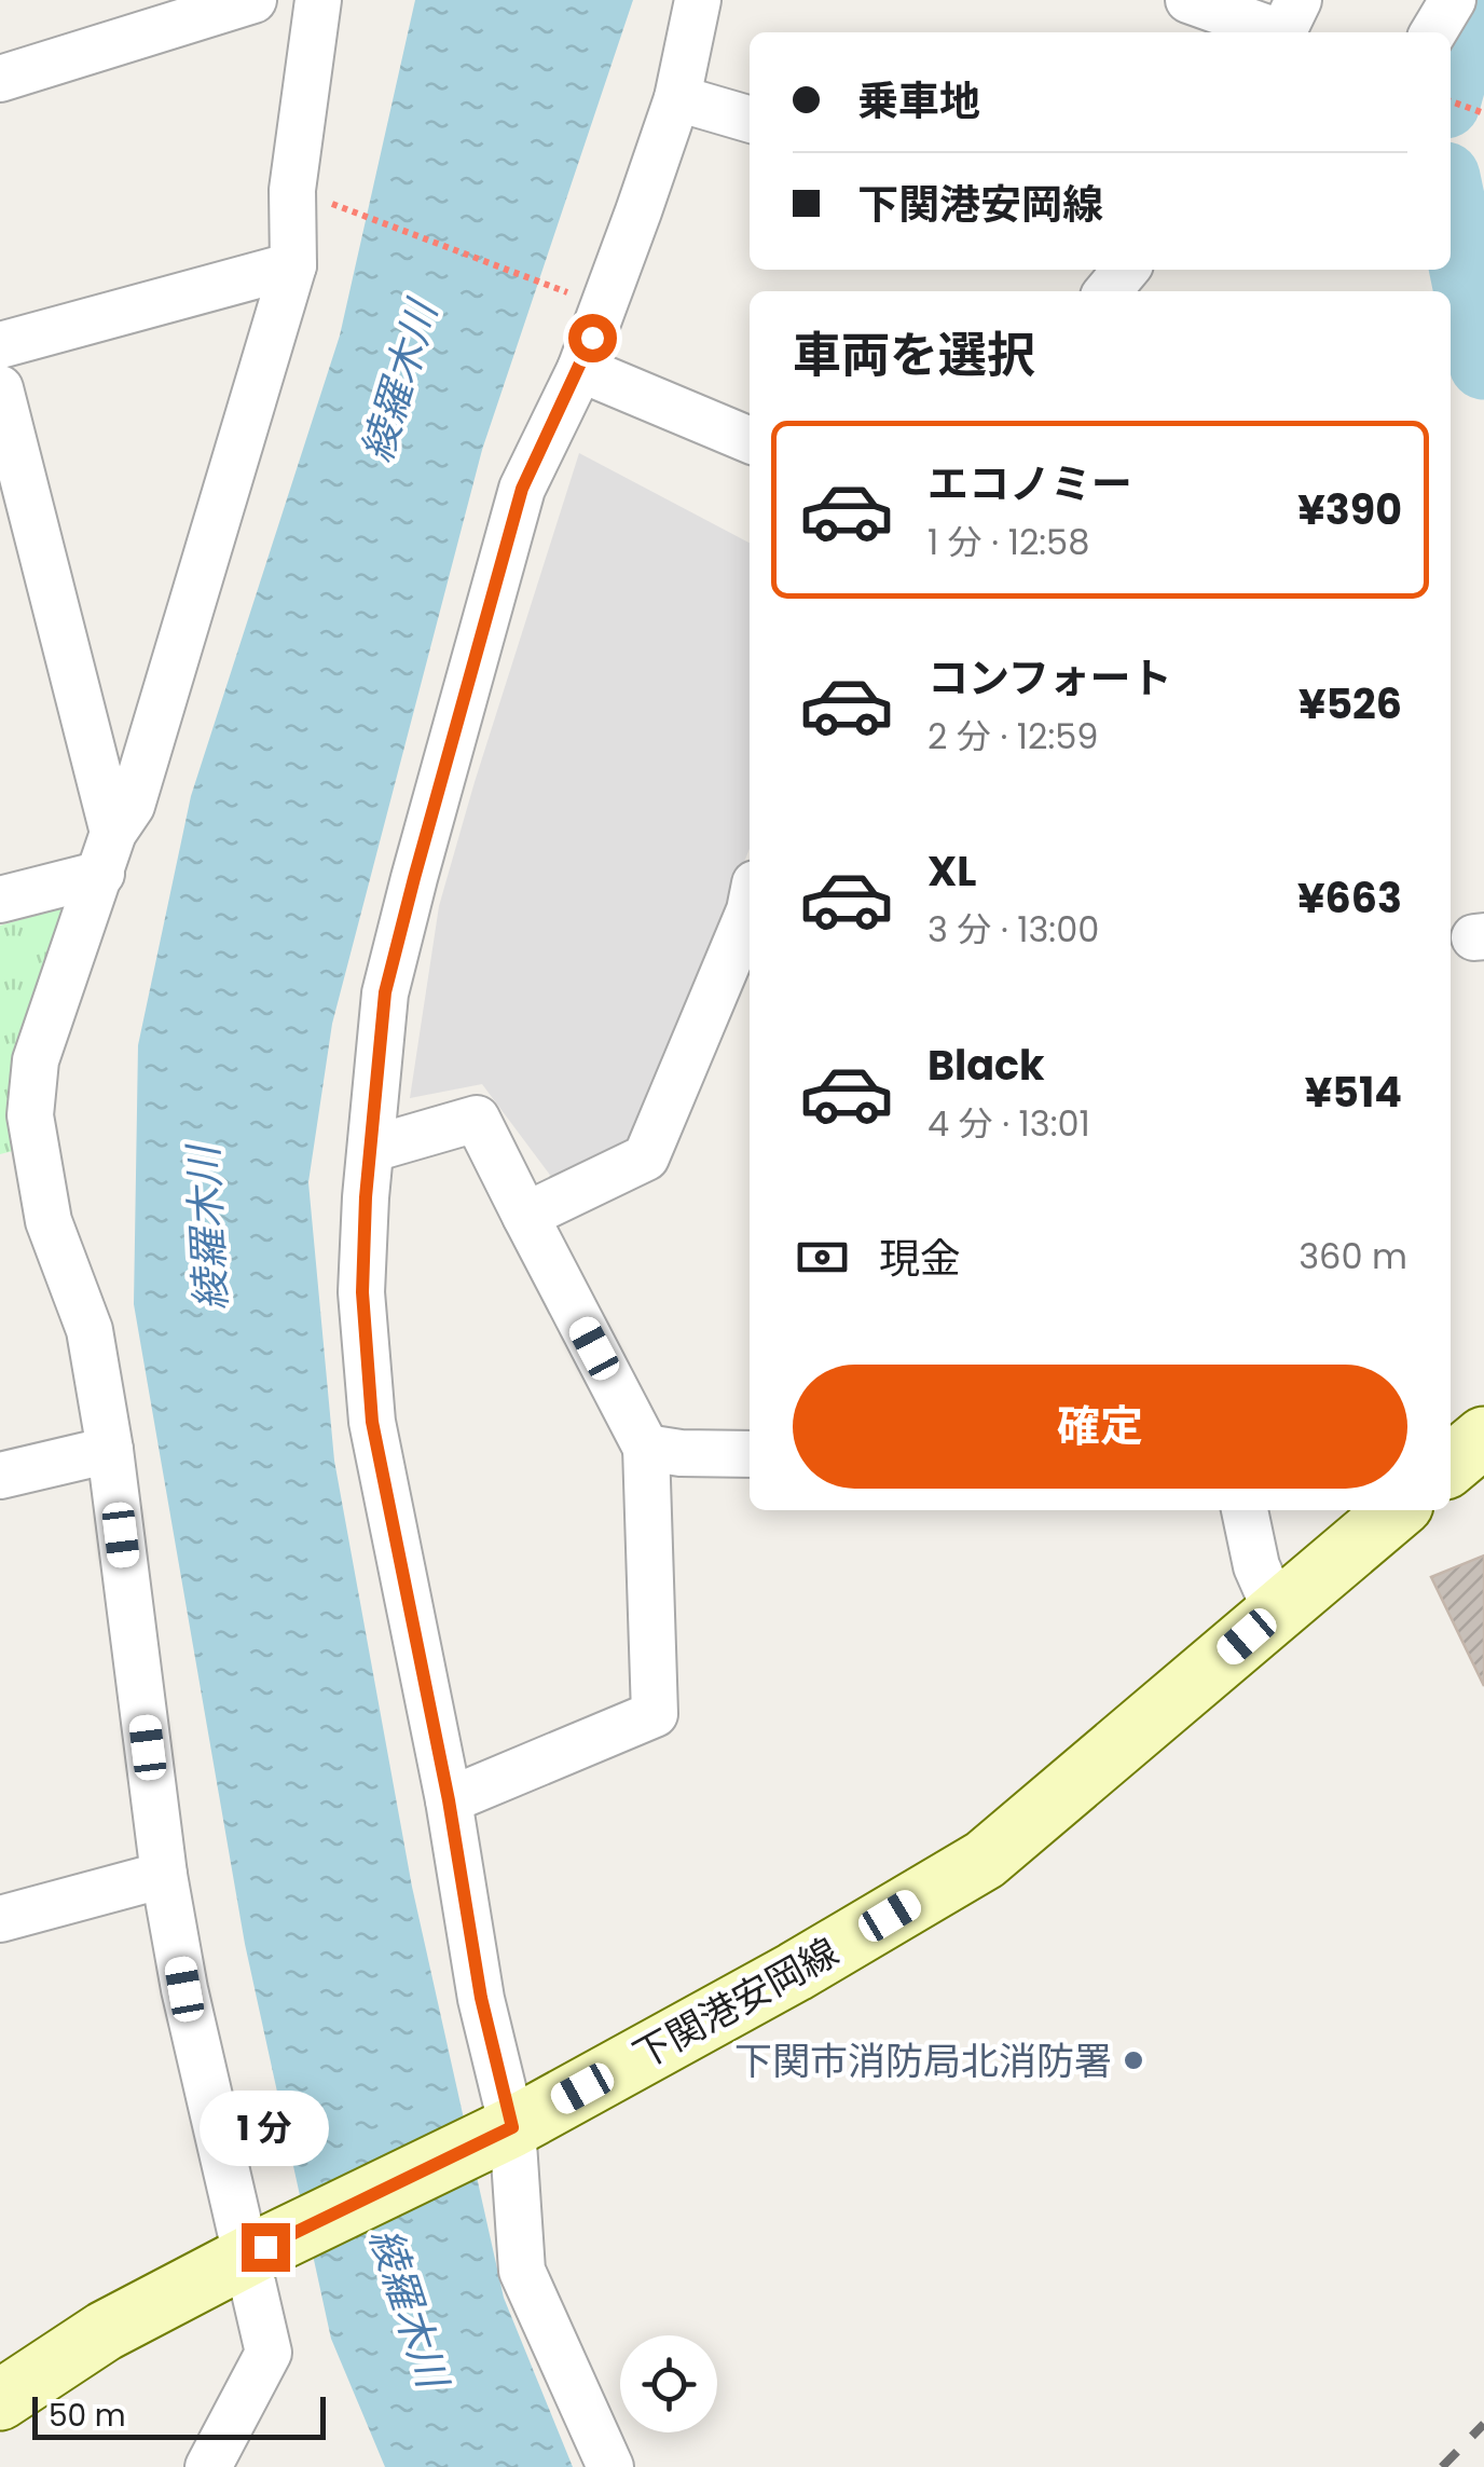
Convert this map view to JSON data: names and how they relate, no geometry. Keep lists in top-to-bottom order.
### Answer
{
  "streets": {
    "main road": ["下関港安岡線"]
  },
  "water": ["綾羅木川"],
  "places": ["下関市消防局北消防署"],
  "scale_bar": "50 m",
  "page": {
    "banner": ["乗車地", "下関港安岡線"],
    "heading": "車両を選択",
    "list": [
      {
        "name": "エコノミー",
        "note": "1 分 · 12:58",
        "value": "¥390"
      },
      {
        "name": "コンフォート",
        "note": "2 分 · 12:59",
        "value": "¥526"
      },
      {
        "name": "XL",
        "note": "3 分 · 13:00",
        "value": "¥663"
      },
      {
        "name": "Black",
        "note": "4 分 · 13:01",
        "value": "¥514"
      }
    ],
    "pay": ["現金", "360 m"],
    "buttons": "確定",
    "bubble": "1 分",
    "scale": "50 m"
  }
}
